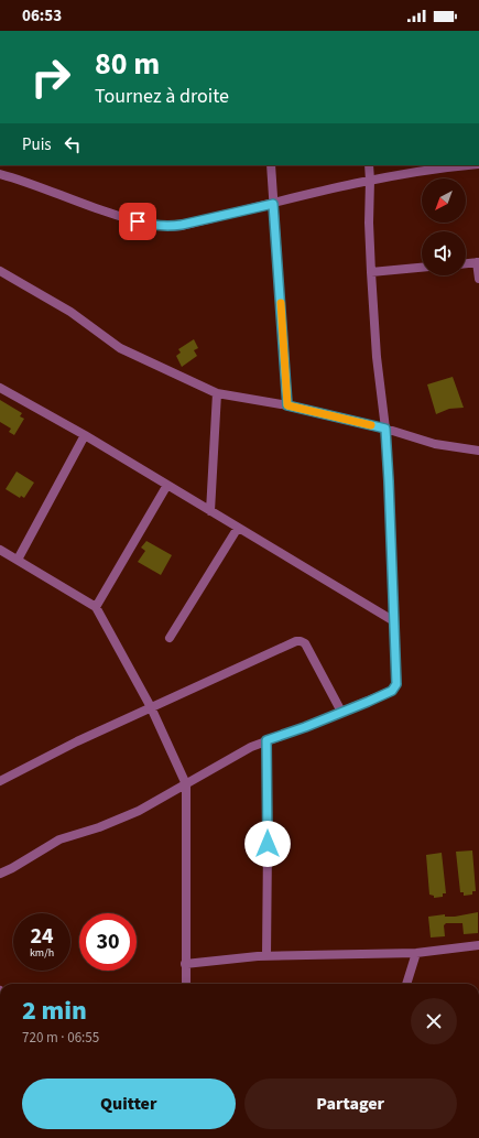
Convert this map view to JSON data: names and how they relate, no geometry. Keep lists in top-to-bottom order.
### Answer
{
  "north": "bottom left",
  "page": {
    "status": "06:53",
    "turn": ["80 m", "Tournez à droite"],
    "then": "Puis",
    "speed": "24 km/h",
    "limit": "30",
    "heading": ["2 min", "720 m · 06:55"],
    "buttons": ["Quitter", "Partager"]
  }
}
